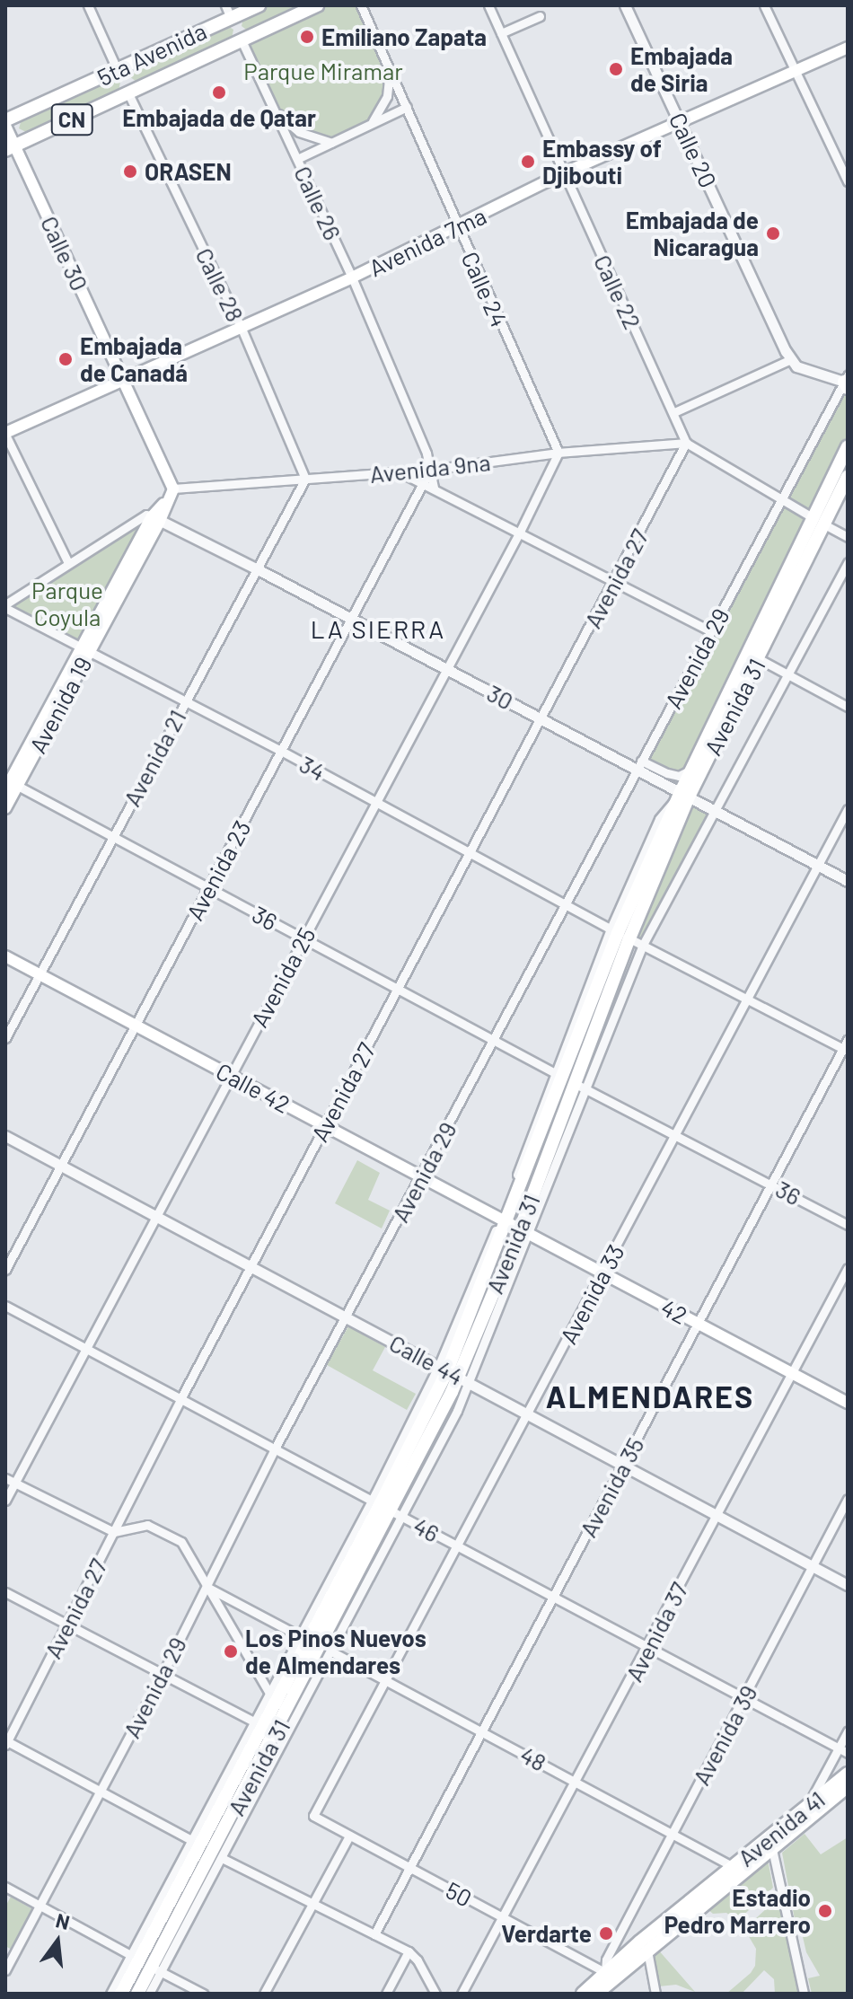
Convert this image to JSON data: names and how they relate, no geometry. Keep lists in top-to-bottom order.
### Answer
{
  "streets": {
    "main road": [
      "5ta Avenida",
      "CN",
      "Avenida 7ma",
      "Calle 30",
      "Avenida 19",
      "Avenida 31",
      "Calle 42",
      "42",
      "Avenida 41"
    ],
    "street": [
      "Calle 20",
      "Calle 26",
      "Calle 28",
      "Calle 24",
      "Calle 22",
      "Avenida 9na",
      "Avenida 27",
      "Avenida 29",
      "30",
      "Avenida 21",
      "34",
      "Avenida 23",
      "36",
      "Avenida 25",
      "Avenida 33",
      "Calle 44",
      "Avenida 35",
      "46",
      "Avenida 37",
      "Avenida 39",
      "48",
      "50"
    ]
  },
  "crossings": [
    ["5ta Avenida", "Calle 26"],
    ["5ta Avenida", "Calle 30"],
    ["5ta Avenida", "Calle 28"],
    ["Calle 20", "Avenida 7ma"],
    ["Calle 26", "Avenida 7ma"],
    ["Calle 26", "Avenida 9na"],
    ["Calle 26", "Avenida 23"],
    ["Avenida 7ma", "Calle 30"],
    ["Avenida 7ma", "Calle 28"],
    ["Avenida 7ma", "Calle 24"],
    ["Avenida 7ma", "Calle 22"],
    ["Calle 28", "Avenida 9na"],
    ["Calle 28", "Avenida 21"],
    ["Calle 24", "Avenida 9na"],
    ["Calle 24", "Avenida 25"],
    ["Calle 22", "Avenida 9na"],
    ["Calle 22", "Avenida 27"],
    ["Avenida 9na", "Avenida 27"],
    ["Avenida 9na", "Avenida 19"],
    ["Avenida 9na", "Avenida 21"],
    ["Avenida 9na", "Avenida 23"],
    ["Avenida 9na", "Avenida 25"],
    ["Avenida 27", "30"],
    ["Avenida 27", "34"],
    ["Avenida 27", "36"],
    ["Avenida 27", "Calle 42"],
    ["Avenida 27", "Calle 44"],
    ["Avenida 27", "46"],
    ["Avenida 29", "30"],
    ["Avenida 29", "34"],
    ["Avenida 29", "36"],
    ["Avenida 29", "Calle 42"],
    ["Avenida 29", "Calle 44"],
    ["Avenida 29", "46"],
    ["30", "Avenida 19"],
    ["30", "Avenida 31"],
    ["30", "Avenida 21"],
    ["30", "Avenida 23"],
    ["30", "Avenida 25"],
    ["30", "Avenida 33"],
    ["Avenida 19", "34"],
    ["Avenida 19", "36"],
    ["Avenida 31", "34"],
    ["Avenida 31", "36"],
    ["Avenida 31", "Calle 42"],
    ["Avenida 31", "42"],
    ["Avenida 31", "Calle 44"],
    ["Avenida 31", "46"],
    ["Avenida 31", "48"],
    ["Avenida 21", "34"],
    ["Avenida 21", "36"],
    ["Avenida 21", "Calle 42"],
    ["34", "Avenida 23"],
    ["34", "Avenida 25"],
    ["34", "Avenida 33"],
    ["34", "Avenida 35"],
    ["Avenida 23", "36"],
    ["Avenida 23", "Calle 42"],
    ["Avenida 23", "Calle 44"],
    ["36", "Avenida 25"],
    ["36", "Avenida 33"],
    ["36", "Avenida 35"],
    ["Avenida 25", "Calle 42"],
    ["Avenida 25", "Calle 44"],
    ["Avenida 25", "46"],
    ["Calle 42", "42"],
    ["Avenida 33", "42"],
    ["Avenida 33", "Calle 44"],
    ["Avenida 33", "46"],
    ["Avenida 33", "48"],
    ["Avenida 33", "50"],
    ["42", "Avenida 35"],
    ["42", "Avenida 37"],
    ["Calle 44", "Avenida 35"],
    ["Calle 44", "Avenida 37"],
    ["Calle 44", "Avenida 39"],
    ["Avenida 35", "46"],
    ["Avenida 35", "48"],
    ["Avenida 35", "50"],
    ["46", "Avenida 37"],
    ["46", "Avenida 39"],
    ["Avenida 37", "48"],
    ["Avenida 37", "50"],
    ["Avenida 39", "48"],
    ["Avenida 39", "Avenida 41"],
    ["Avenida 39", "50"],
    ["48", "Avenida 41"],
    ["Avenida 41", "50"]
  ],
  "districts": ["LA SIERRA", "ALMENDARES"],
  "parks": ["Parque Miramar", "Parque Coyula"],
  "places": [
    "Emiliano Zapata",
    "Embajada de Siria",
    "Embajada de Qatar",
    "Embassy of Djibouti",
    "ORASEN",
    "Embajada de Nicaragua",
    "Embajada de Canadá",
    "Los Pinos Nuevos de Almendares",
    "Estadio Pedro Marrero",
    "Verdarte"
  ],
  "north": "top"
}
